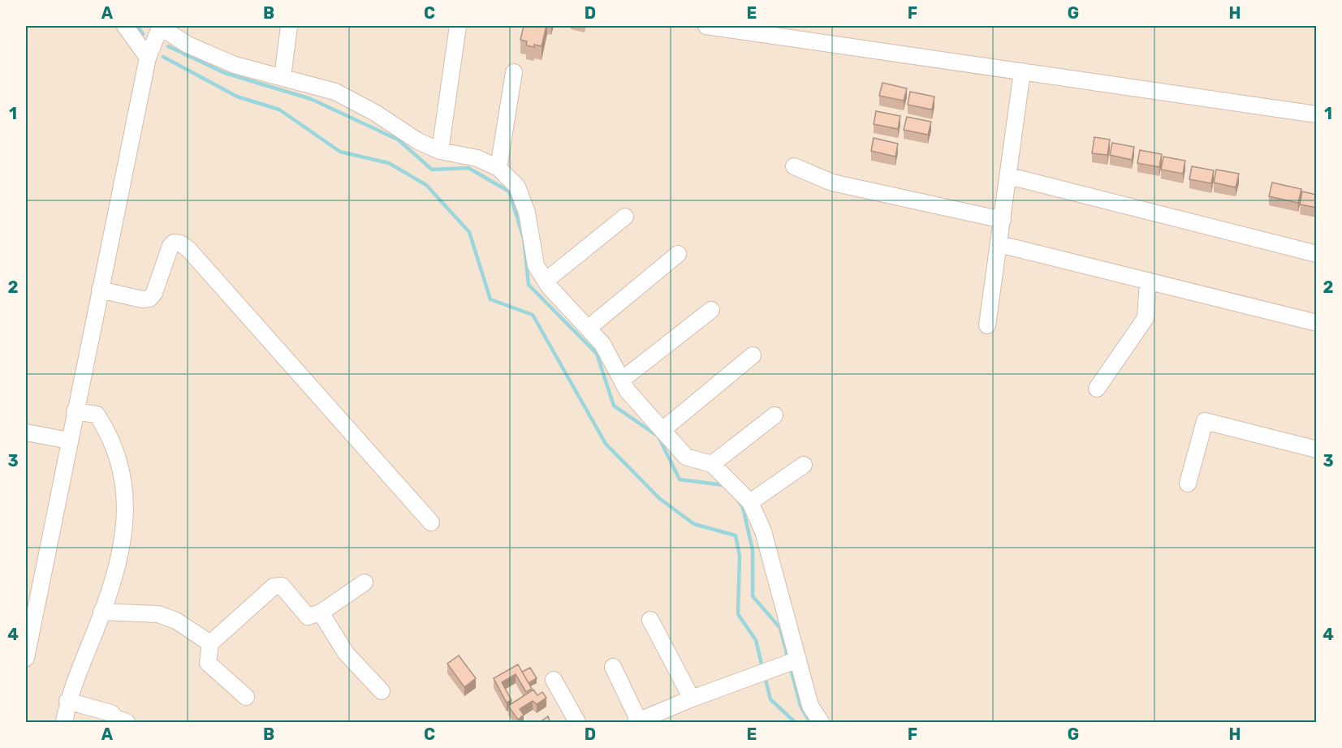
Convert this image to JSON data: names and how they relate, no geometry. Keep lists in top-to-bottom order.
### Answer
{
  "grid": {
    "columns": [
      "A",
      "B",
      "C",
      "D",
      "E",
      "F",
      "G",
      "H"
    ],
    "rows": [
      "1",
      "2",
      "3",
      "4"
    ]
  }
}
